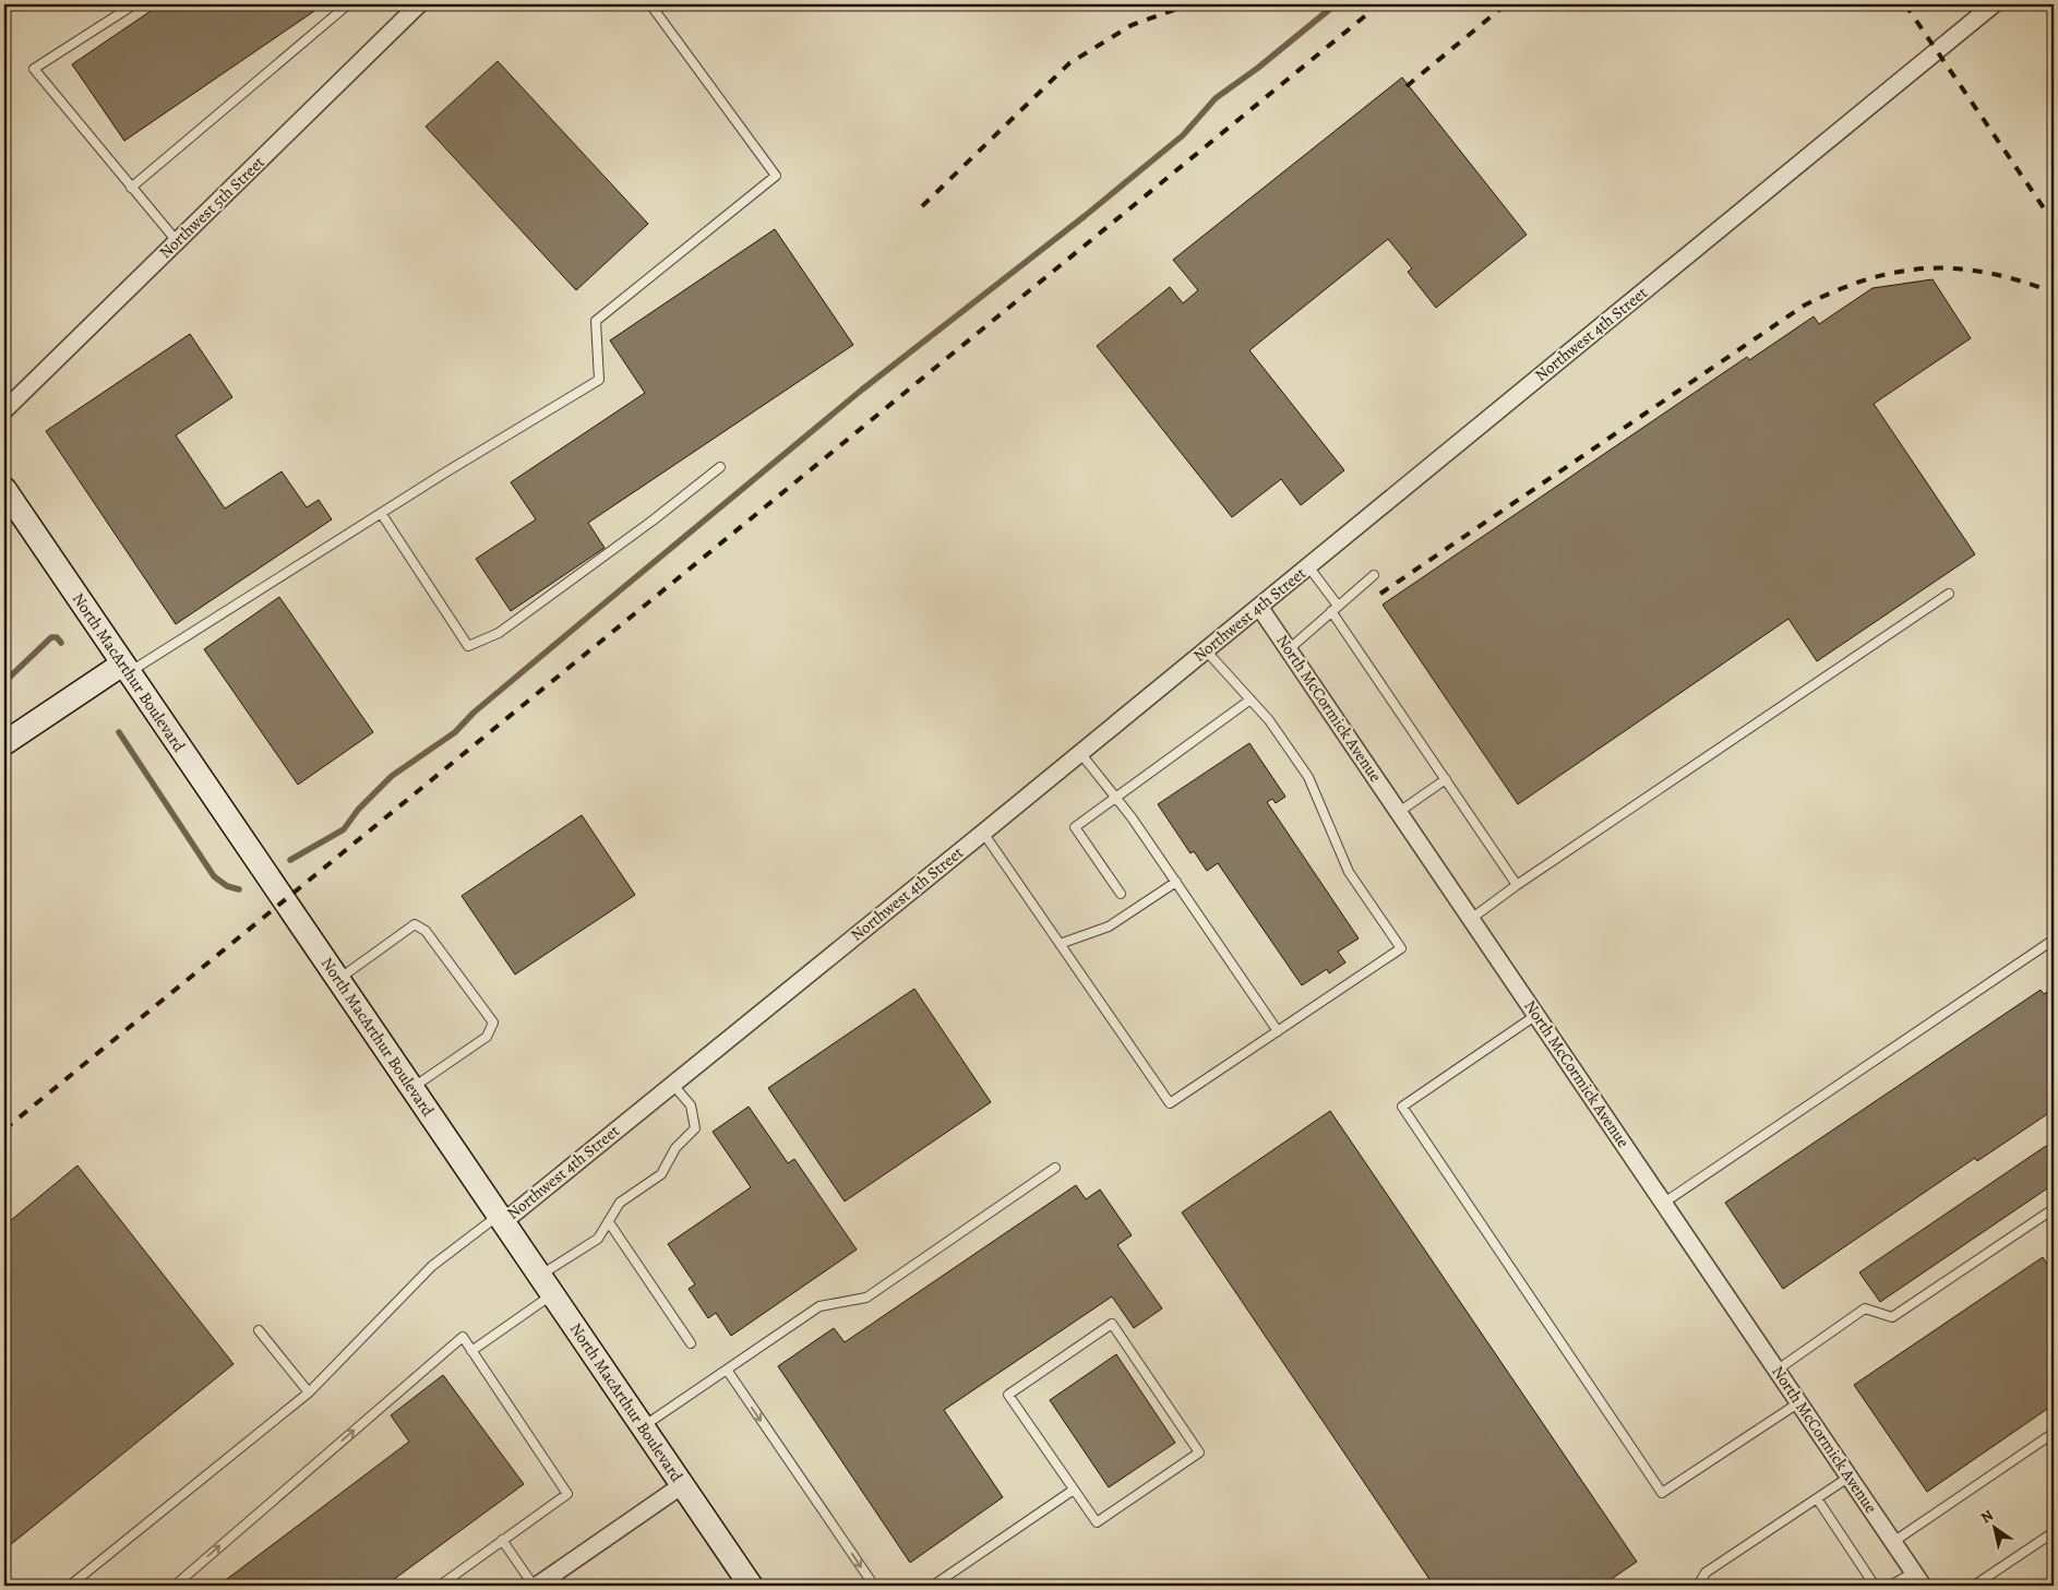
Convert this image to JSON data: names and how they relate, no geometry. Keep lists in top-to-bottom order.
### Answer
{
  "streets": {
    "main road": ["North MacArthur Boulevard"],
    "street": ["Northwest 5th Street", "Northwest 4th Street", "North McCormick Avenue"]
  },
  "crossings": [
    ["Northwest 4th Street", "North MacArthur Boulevard"],
    ["Northwest 4th Street", "North McCormick Avenue"]
  ],
  "north": "top left"
}
